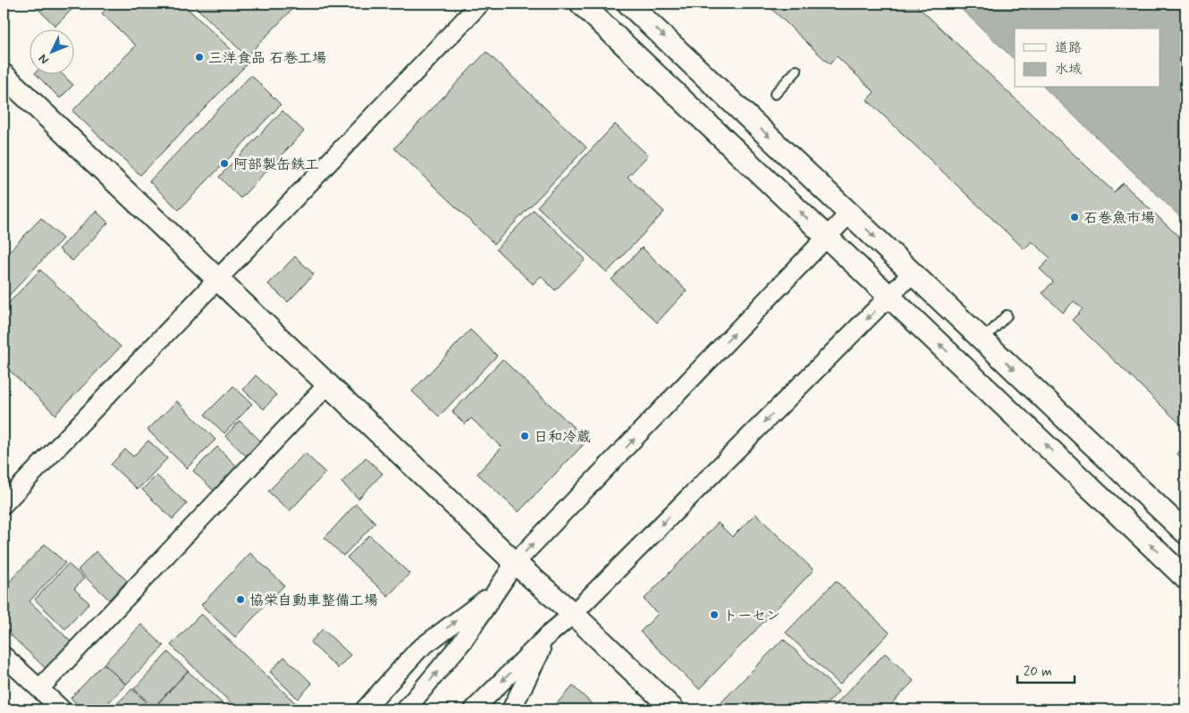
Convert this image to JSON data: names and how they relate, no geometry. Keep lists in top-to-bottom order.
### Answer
{
  "places": [
    "三洋食品 石巻工場",
    "阿部製缶鉄工",
    "石巻魚市場",
    "日和冷蔵",
    "協栄自動車整備工場",
    "トーセン"
  ],
  "legend": ["道路", "水域"],
  "scale_bar": "20 m",
  "north": "bottom left"
}
